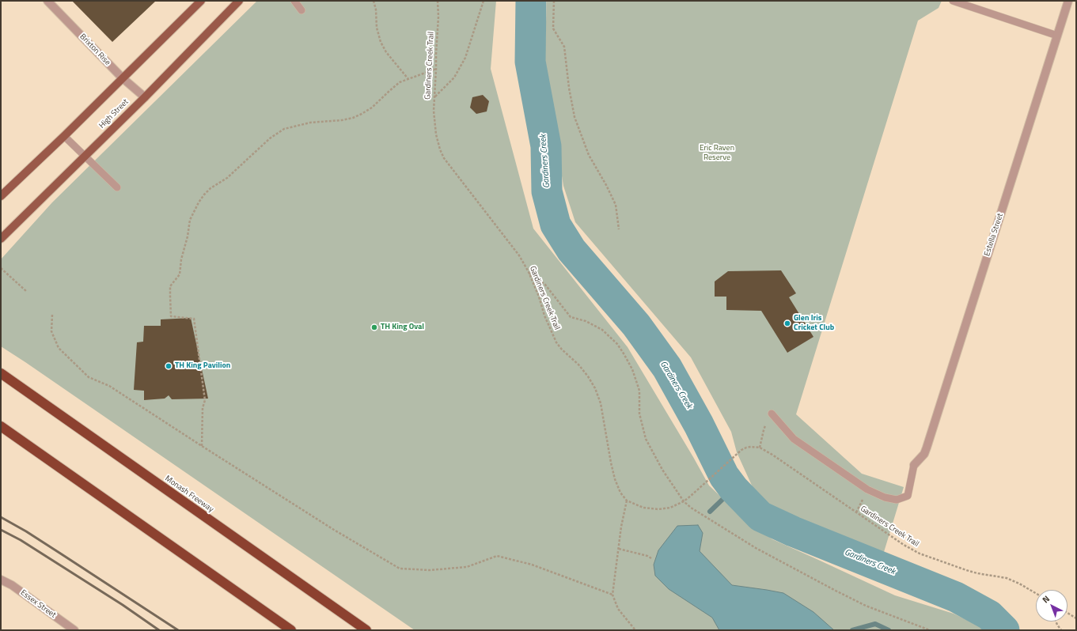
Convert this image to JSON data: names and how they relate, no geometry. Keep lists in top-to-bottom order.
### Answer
{
  "streets": {
    "highway": ["Monash Freeway"],
    "main road": ["High Street"],
    "street": ["Brixton Rise", "Estella Street", "Essex Street"],
    "path": ["Gardiners Creek Trail"]
  },
  "crossings": [
    ["Brixton Rise", "High Street"]
  ],
  "water": ["Gardiners Creek"],
  "parks": ["Eric Raven Reserve"],
  "places": ["Glen Iris Cricket Club", "TH King Oval", "TH King Pavilion"],
  "north": "top left"
}
